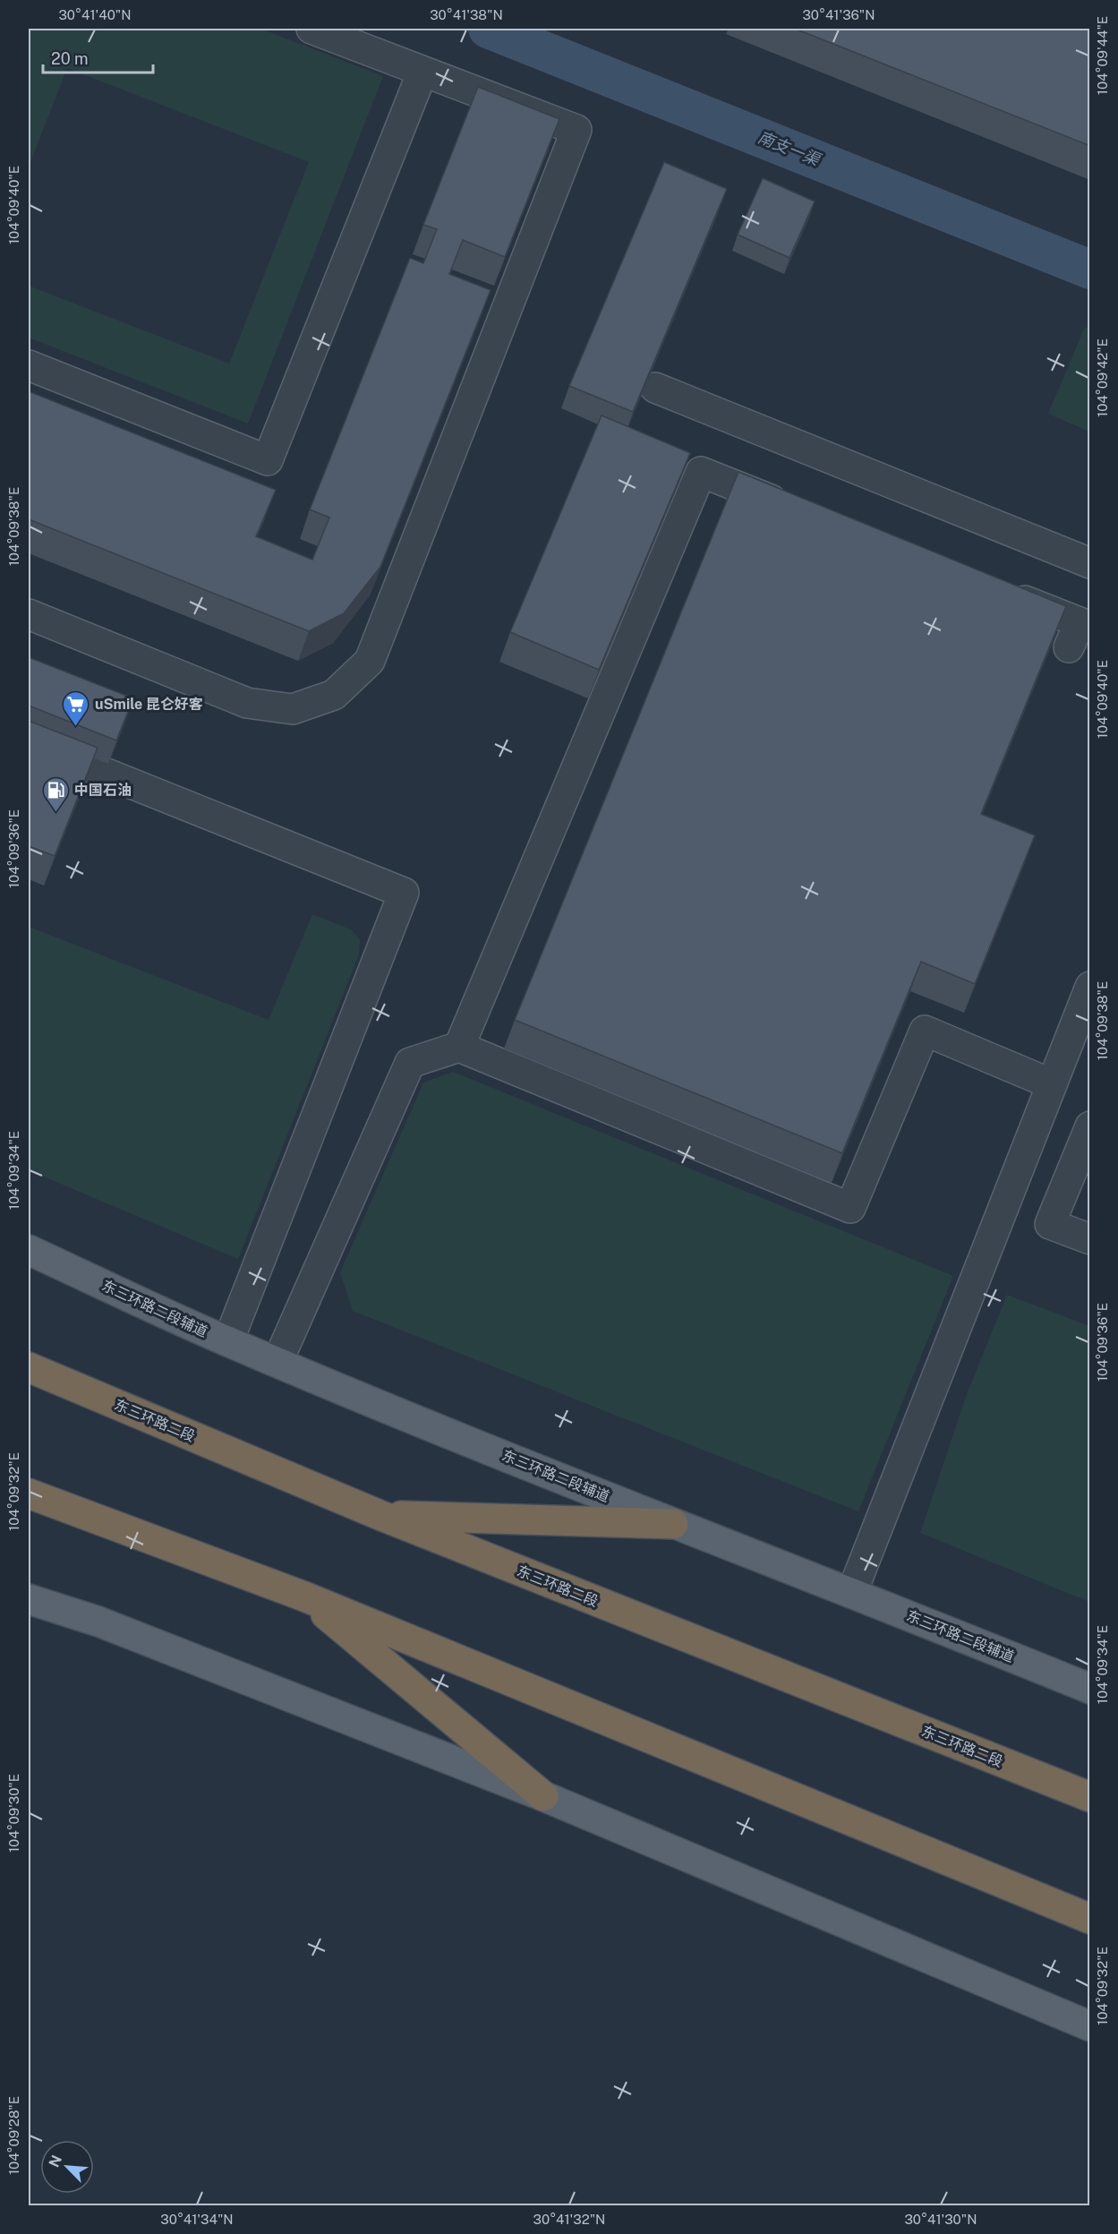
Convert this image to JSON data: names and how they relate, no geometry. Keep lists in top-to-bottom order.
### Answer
{
  "streets": {
    "highway": ["东三环路二段"],
    "main road": ["东三环路二段辅道"]
  },
  "water": ["南支一渠"],
  "places": {
    "supermarket": ["uSmile 昆仑好客"],
    "fuel station": ["中国石油"]
  },
  "scale_bar": "20 m",
  "north": "top left",
  "coordinates": [
    "30°41'40\"N",
    "30°41'38\"N",
    "30°41'36\"N",
    "104°09'44\"E",
    "104°09'40\"E",
    "104°09'42\"E",
    "104°09'38\"E",
    "104°09'36\"E",
    "104°09'34\"E",
    "104°09'32\"E",
    "104°09'30\"E",
    "104°09'28\"E",
    "30°41'34\"N",
    "30°41'32\"N",
    "30°41'30\"N"
  ]
}
